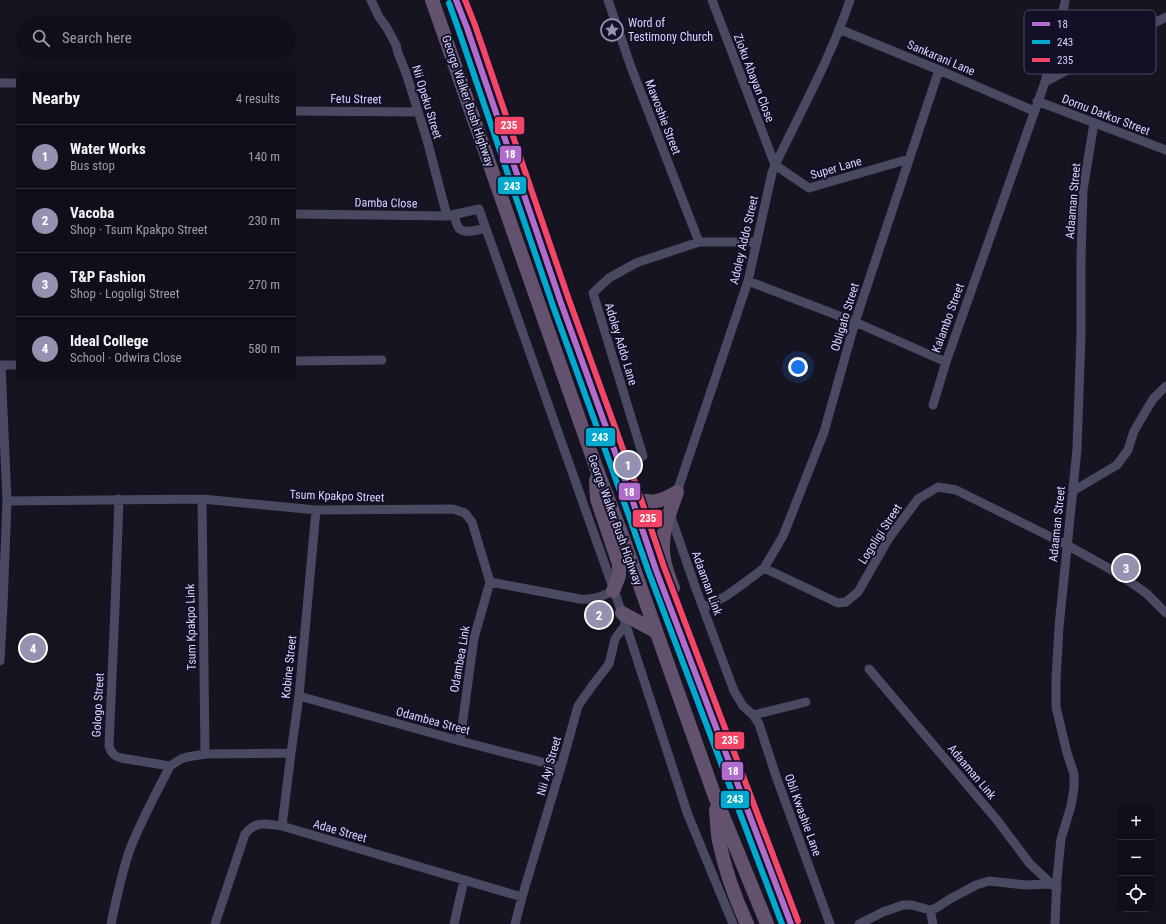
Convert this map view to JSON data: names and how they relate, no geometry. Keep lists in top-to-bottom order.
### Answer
{
  "streets": {
    "highway": ["George Walker Bush Highway"],
    "street": [
      "Sankarani Lane",
      "Zioku Abayan Close",
      "Fetu Street",
      "Nii Opeku Street",
      "Dornu Darkor Street",
      "Mawoshie Street",
      "Super Lane",
      "Adaaman Street",
      "Damba Close",
      "Adoley Addo Street",
      "Obligato Street",
      "Kalambo Street",
      "Adoley Addo Lane",
      "Tsum Kpakpo Street",
      "Logoligi Street",
      "Adaaman Link",
      "Tsum Kpakpo Link",
      "Odambea Link",
      "Kobine Street",
      "Gologo Street",
      "Odambea Street",
      "Nii Ayi Street",
      "Obli Kwashie Lane",
      "Adae Street"
    ]
  },
  "crossings": [
    ["Sankarani Lane", "Adoley Addo Street"],
    ["Sankarani Lane", "Obligato Street"],
    ["Sankarani Lane", "Kalambo Street"],
    ["Zioku Abayan Close", "Super Lane"],
    ["Zioku Abayan Close", "Adoley Addo Street"],
    ["Fetu Street", "Nii Opeku Street"],
    ["Nii Opeku Street", "Damba Close"],
    ["Dornu Darkor Street", "Adaaman Street"],
    ["Dornu Darkor Street", "Kalambo Street"],
    ["Mawoshie Street", "Adoley Addo Lane"],
    ["Super Lane", "Adoley Addo Street"],
    ["Super Lane", "Obligato Street"],
    ["Adaaman Street", "Logoligi Street"],
    ["Adaaman Street", "Adaaman Link"],
    ["Adoley Addo Street", "Kalambo Street"],
    ["Adoley Addo Street", "Adoley Addo Lane"],
    ["Obligato Street", "Kalambo Street"],
    ["Obligato Street", "Logoligi Street"],
    ["Tsum Kpakpo Street", "Tsum Kpakpo Link"],
    ["Tsum Kpakpo Street", "Odambea Link"],
    ["Tsum Kpakpo Street", "Kobine Street"],
    ["Tsum Kpakpo Street", "Gologo Street"],
    ["Adaaman Link", "Obli Kwashie Lane"],
    ["Odambea Link", "Odambea Street"],
    ["Kobine Street", "Odambea Street"],
    ["Kobine Street", "Adae Street"],
    ["Odambea Street", "Nii Ayi Street"],
    ["Nii Ayi Street", "Adae Street"]
  ],
  "places": {
    "place": ["Word of Testimony Church"]
  },
  "lines": ["transit line 18", "transit line 235", "transit line 243"],
  "legend": ["18", "243", "235"],
  "page": {
    "search": "Search here",
    "heading": ["Nearby", "4 results"],
    "list": [
      {
        "mark": "1",
        "name": "Water Works",
        "note": "Bus stop",
        "value": "140 m"
      },
      {
        "mark": "2",
        "name": "Vacoba",
        "note": "Shop · Tsum Kpakpo Street",
        "value": "230 m"
      },
      {
        "mark": "3",
        "name": "T&P Fashion",
        "note": "Shop · Logoligi Street",
        "value": "270 m"
      },
      {
        "mark": "4",
        "name": "Ideal College",
        "note": "School · Odwira Close",
        "value": "580 m"
      }
    ],
    "pins": [
      "1",
      "3",
      "2",
      "4"
    ],
    "map_buttons": ["+", "−"]
  }
}
